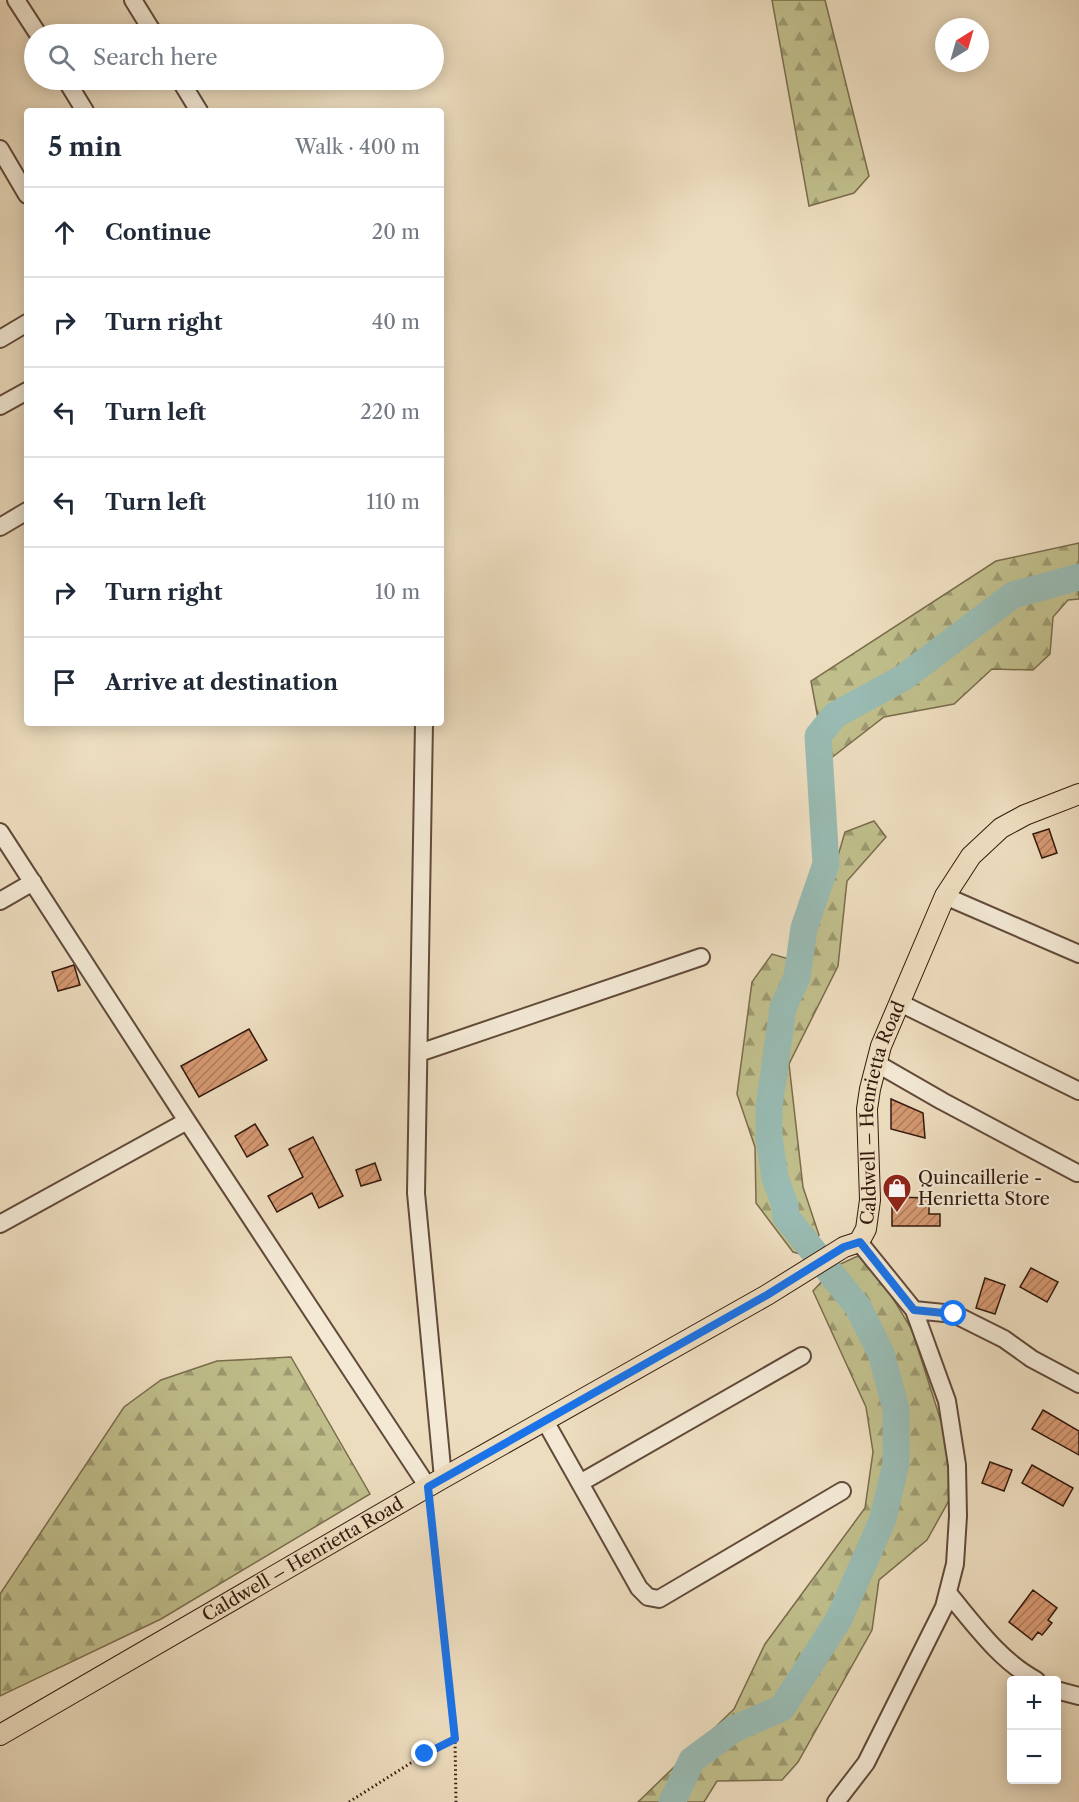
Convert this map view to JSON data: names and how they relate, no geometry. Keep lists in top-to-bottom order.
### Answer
{
  "streets": {
    "main road": ["Caldwell – Henrietta Road"]
  },
  "places": {
    "shop": ["Quincaillerie - Henrietta Store"]
  },
  "north": "top right",
  "page": {
    "search": "Search here",
    "heading": ["5 min", "Walk · 400 m"],
    "list": [
      ["Continue", "20 m"],
      ["Turn right", "40 m"],
      ["Turn left", "220 m"],
      ["Turn left", "110 m"],
      ["Turn right", "10 m"],
      "Arrive at destination"
    ],
    "map_buttons": ["+", "−"]
  }
}
